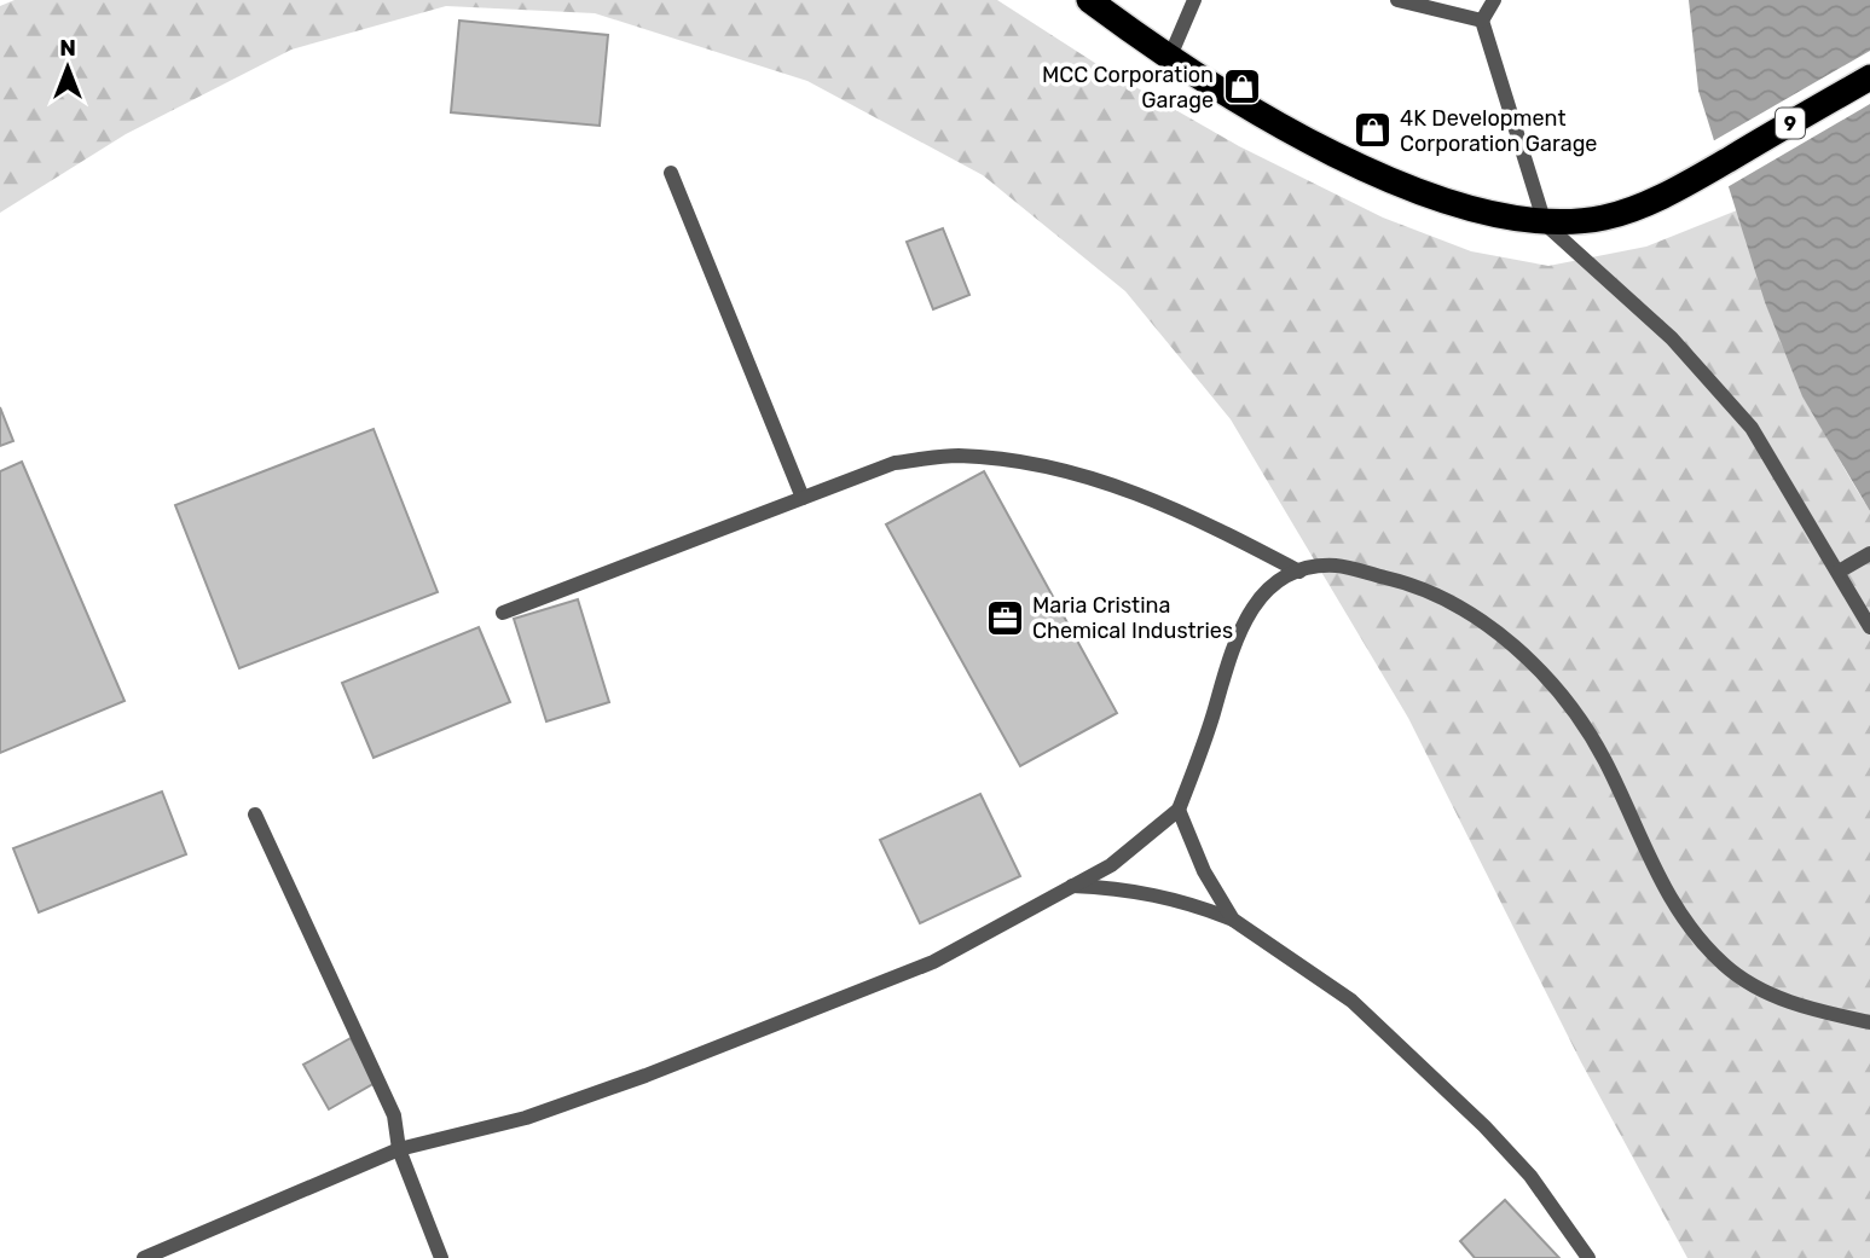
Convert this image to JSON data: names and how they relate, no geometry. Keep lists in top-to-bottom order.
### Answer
{
  "streets": {
    "highway": ["9"]
  },
  "places": {
    "shop": ["MCC Corporation Garage", "4K Development Corporation Garage"],
    "office": ["Maria Cristina Chemical Industries"]
  },
  "north": "top"
}
